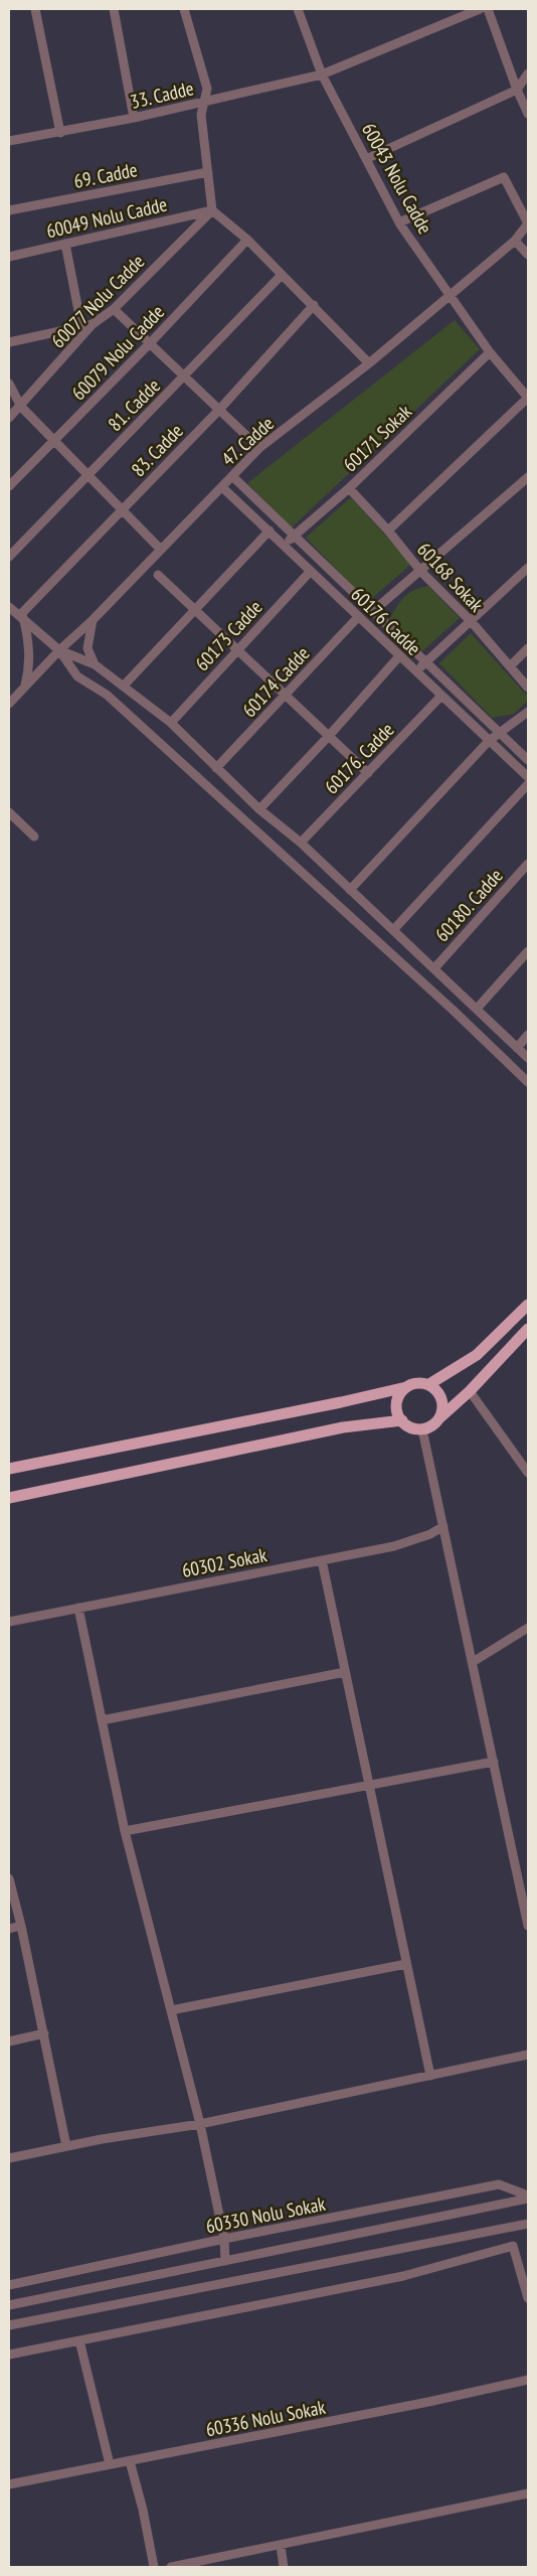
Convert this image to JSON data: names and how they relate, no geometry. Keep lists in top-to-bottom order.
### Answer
{
  "streets": {
    "street": [
      "33. Cadde",
      "69. Cadde",
      "60043 Nolu Cadde",
      "60049 Nolu Cadde",
      "60077 Nolu Cadde",
      "60079 Nolu Cadde",
      "81. Cadde",
      "60171 Sokak",
      "47. Cadde",
      "83. Cadde",
      "60168 Sokak",
      "60176 Cadde",
      "60173 Cadde",
      "60174 Cadde",
      "60176. Cadde",
      "60180. Cadde",
      "60302 Sokak",
      "60330 Nolu Sokak",
      "60336 Nolu Sokak"
    ]
  },
  "crossings": [
    ["33. Cadde", "60043 Nolu Cadde"],
    ["60043 Nolu Cadde", "60171 Sokak"],
    ["60043 Nolu Cadde", "47. Cadde"],
    ["60049 Nolu Cadde", "60077 Nolu Cadde"],
    ["60171 Sokak", "60168 Sokak"],
    ["60171 Sokak", "60176 Cadde"],
    ["47. Cadde", "60176 Cadde"],
    ["60176 Cadde", "60173 Cadde"],
    ["60176 Cadde", "60174 Cadde"],
    ["60176 Cadde", "60176. Cadde"]
  ]
}
